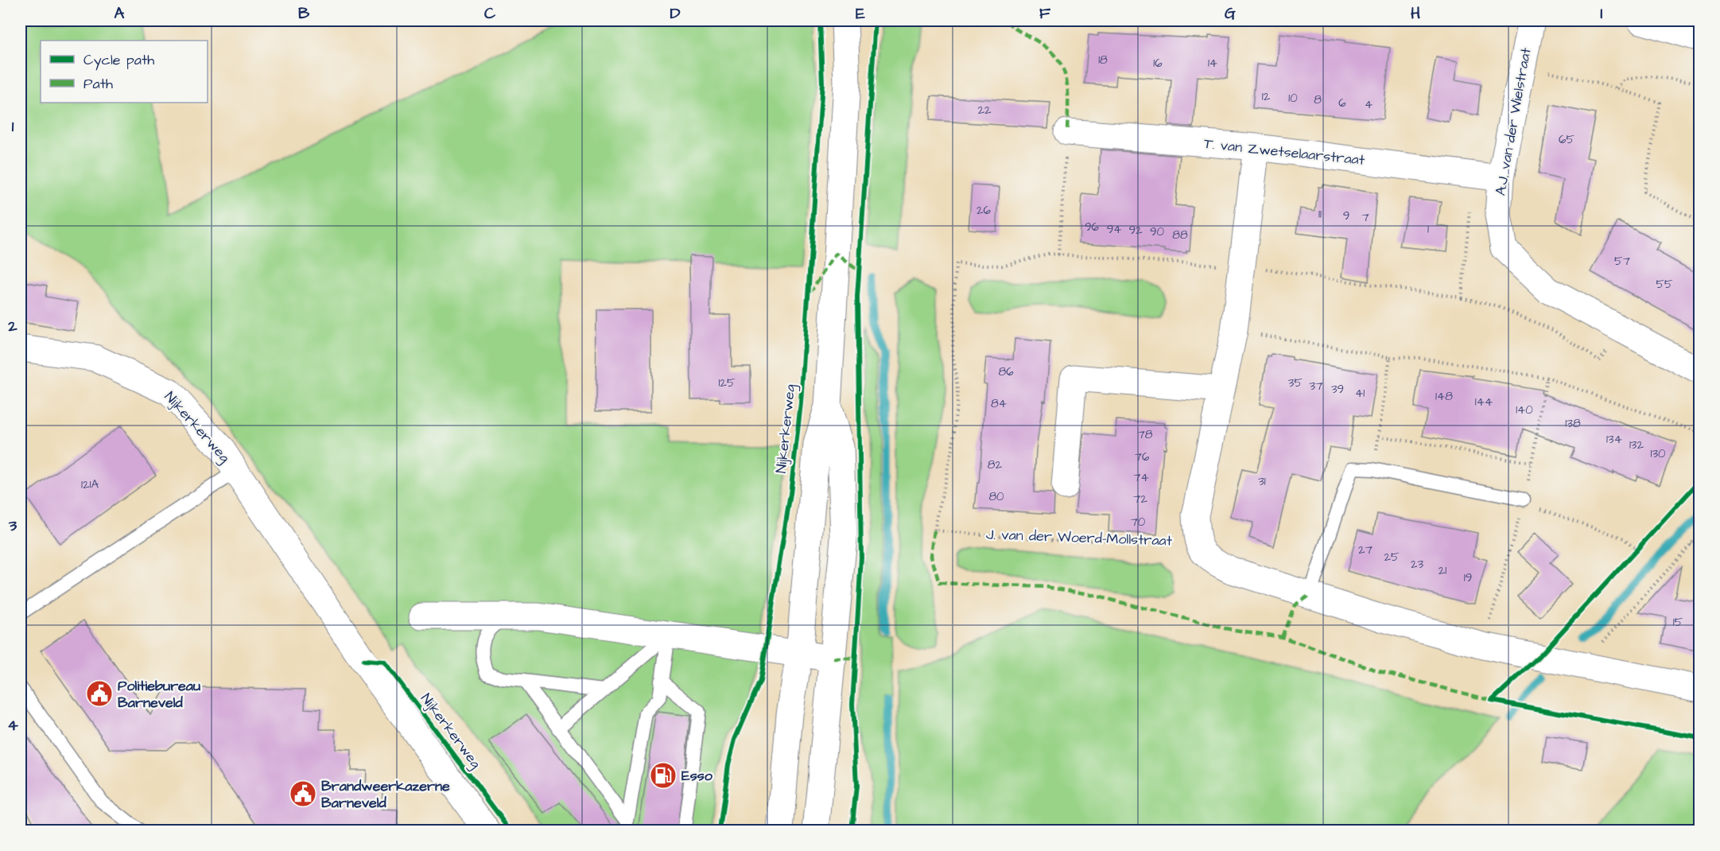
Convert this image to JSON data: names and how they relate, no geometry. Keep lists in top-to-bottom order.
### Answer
{
  "streets": {
    "street": ["A.J. van der Wielstraat", "T. van Zwetselaarstraat", "Nijkerkerweg"],
    "path": ["J. van der Woerd-Mollstraat"]
  },
  "crossings": [
    ["A.J. van der Wielstraat", "T. van Zwetselaarstraat"],
    ["A.J. van der Wielstraat", "J. van der Woerd-Mollstraat"]
  ],
  "places": {
    "public building": ["Politiebureau Barneveld", "Brandweerkazerne Barneveld"],
    "fuel station": ["Esso"]
  },
  "house_numbers": [
    "18",
    "16",
    "14",
    "12",
    "10",
    "8",
    "6",
    "4",
    "22",
    "65",
    "26",
    "11",
    "9",
    "7",
    "96",
    "94",
    "1",
    "92",
    "90",
    "88",
    "57",
    "55",
    "86",
    "125",
    "35",
    "37",
    "39",
    "41",
    "148",
    "144",
    "84",
    "140",
    "138",
    "78",
    "134",
    "132",
    "130",
    "76",
    "82",
    "74",
    "31",
    "121A",
    "80",
    "72",
    "70",
    "27",
    "25",
    "23",
    "21",
    "19",
    "15"
  ],
  "legend": ["Cycle path", "Path"],
  "grid": {
    "columns": [
      "A",
      "B",
      "C",
      "D",
      "E",
      "F",
      "G",
      "H",
      "I"
    ],
    "rows": [
      "1",
      "2",
      "3",
      "4"
    ]
  }
}
